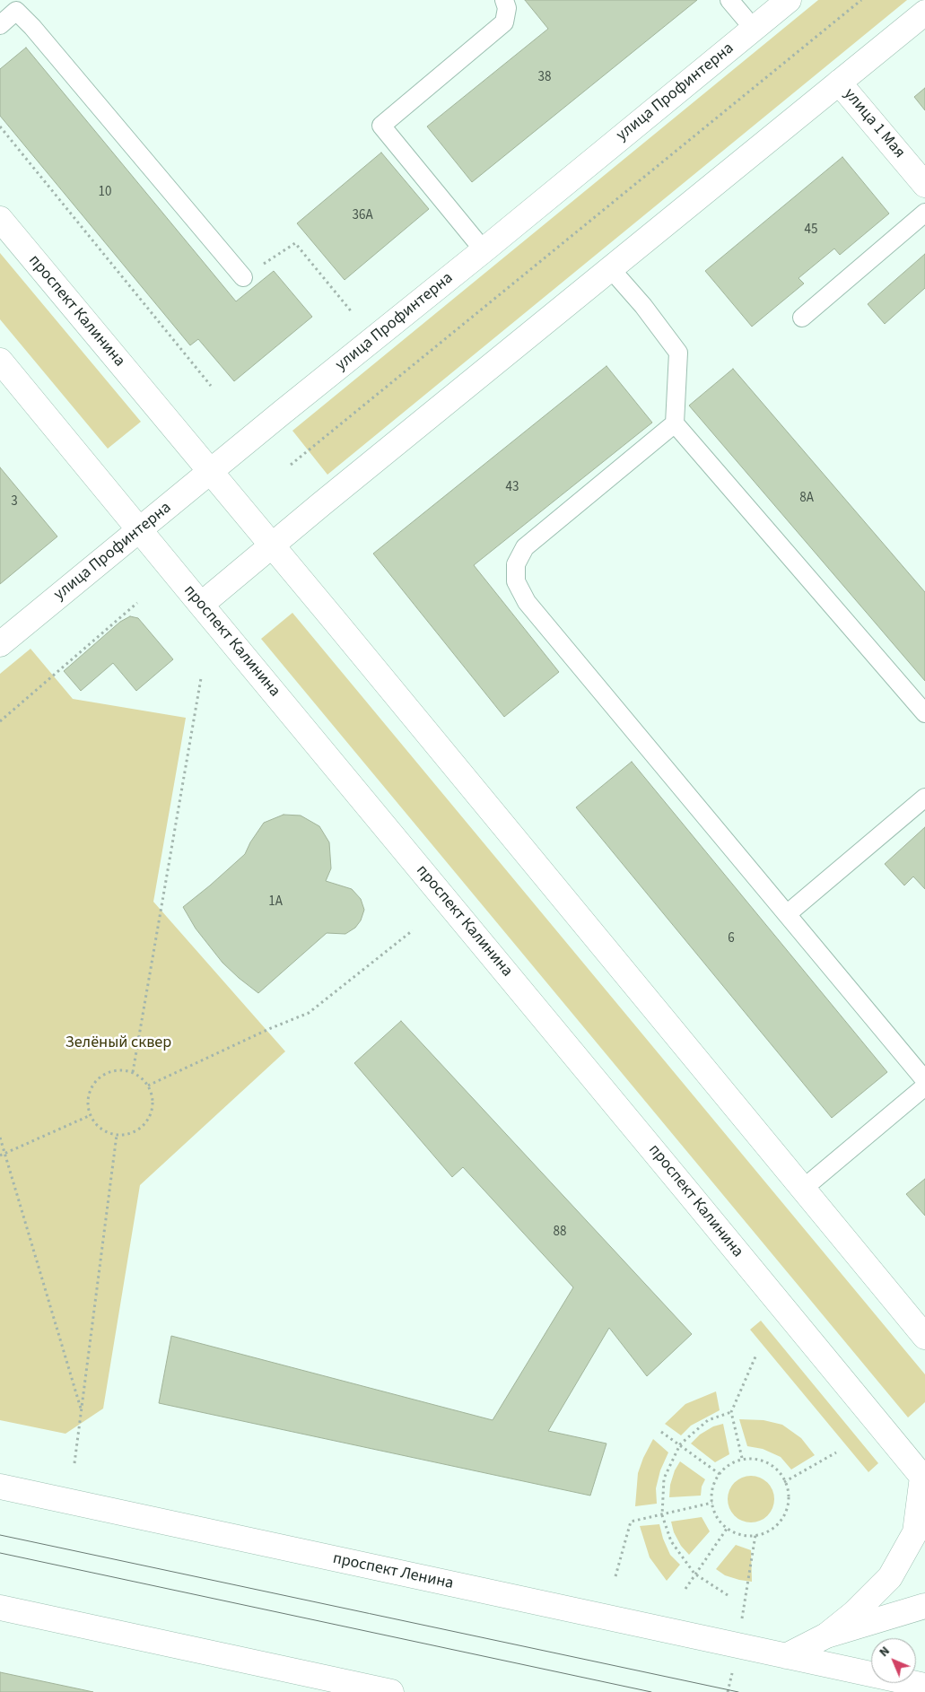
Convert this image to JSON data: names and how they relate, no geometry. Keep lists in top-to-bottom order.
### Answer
{
  "streets": {
    "main road": [
      "улица Профинтерна",
      "улица 1 Мая",
      "проспект Калинина",
      "проспект Ленина"
    ]
  },
  "crossings": [
    ["улица Профинтерна", "проспект Калинина"]
  ],
  "parks": ["Зелёный сквер"],
  "house_numbers": [
    "38",
    "10",
    "36А",
    "45",
    "43",
    "8А",
    "3",
    "1А",
    "6",
    "88"
  ],
  "north": "top left"
}
